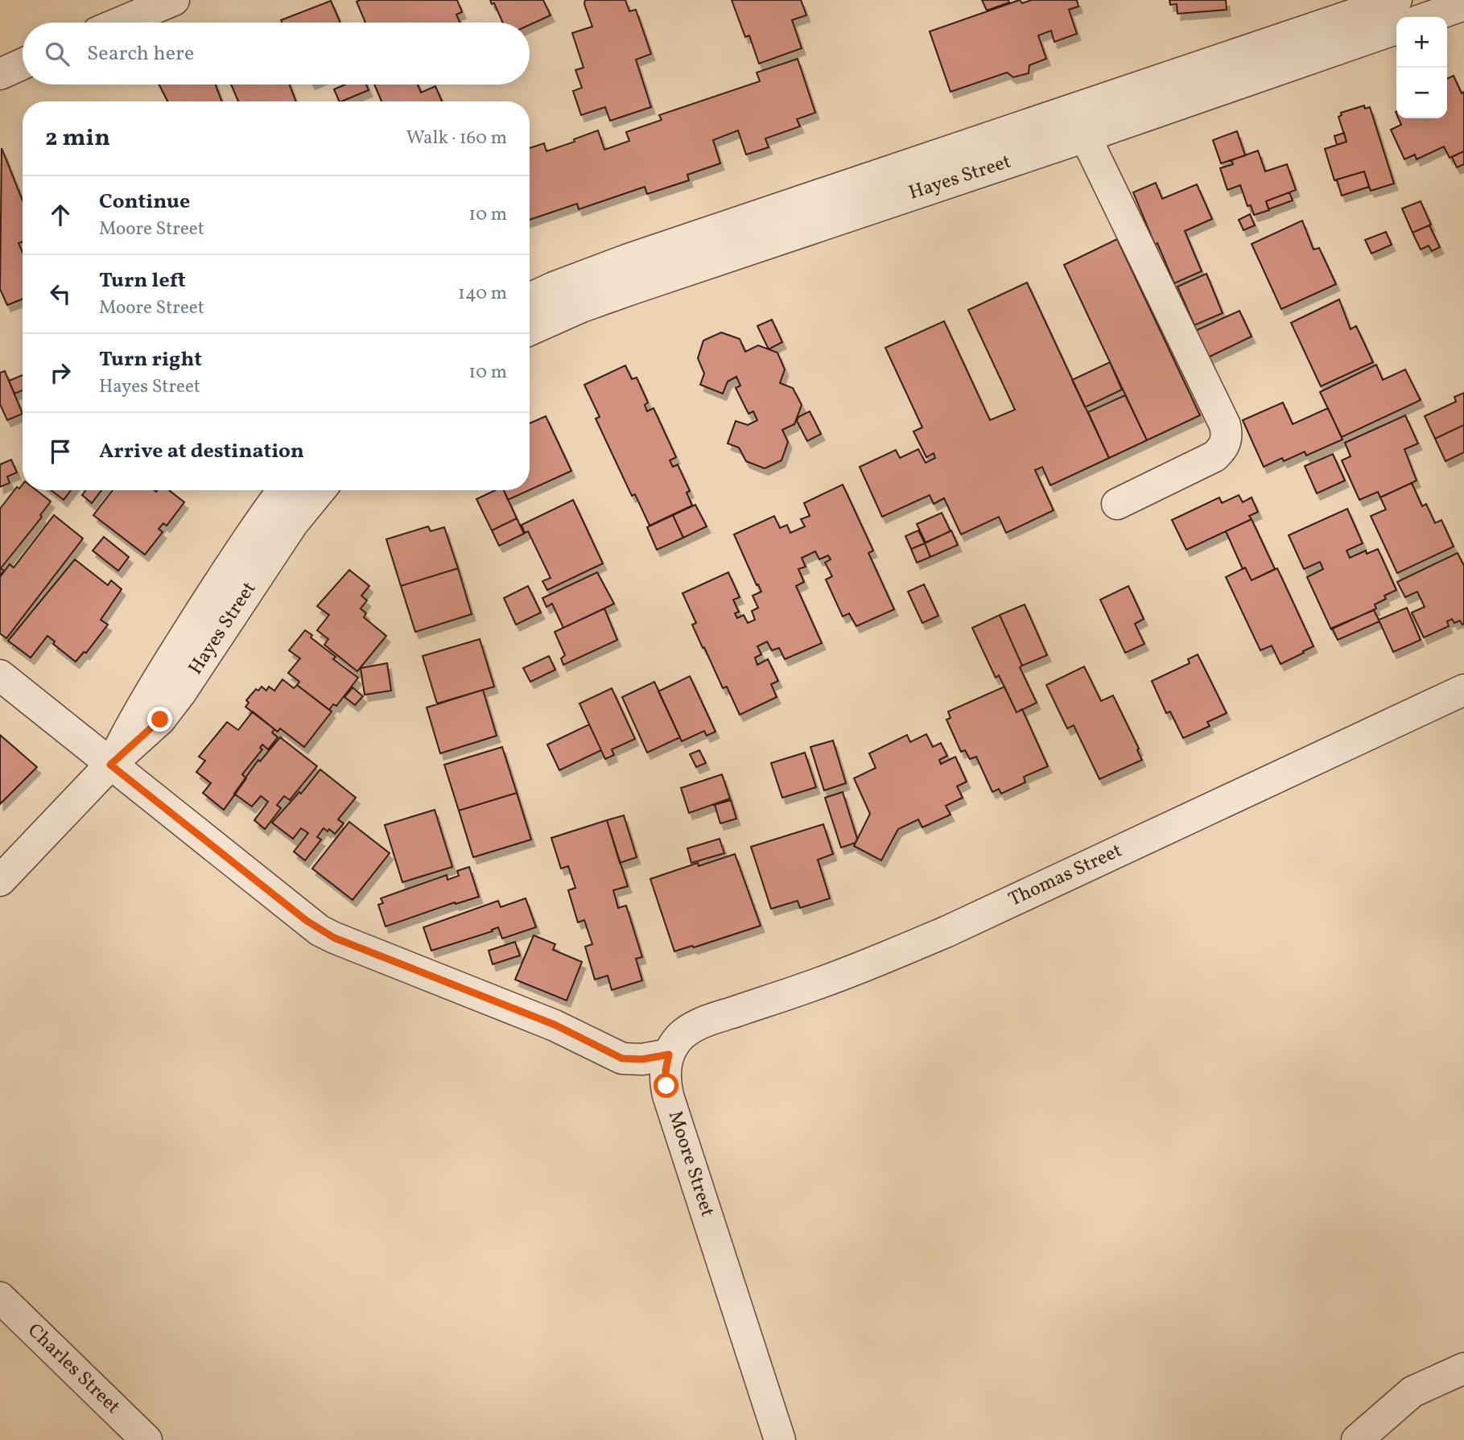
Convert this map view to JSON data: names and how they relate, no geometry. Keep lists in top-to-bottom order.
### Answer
{
  "streets": {
    "street": [
      "Hayes Street",
      "Thomas Street",
      "Moore Street",
      "Charles Street"
    ]
  },
  "crossings": [
    ["Thomas Street", "Moore Street"]
  ],
  "page": {
    "map_buttons": ["+", "−"],
    "search": "Search here",
    "heading": ["2 min", "Walk · 160 m"],
    "list": [
      ["Continue", "Moore Street", "10 m"],
      ["Turn left", "Moore Street", "140 m"],
      ["Turn right", "Hayes Street", "10 m"],
      "Arrive at destination"
    ]
  }
}
